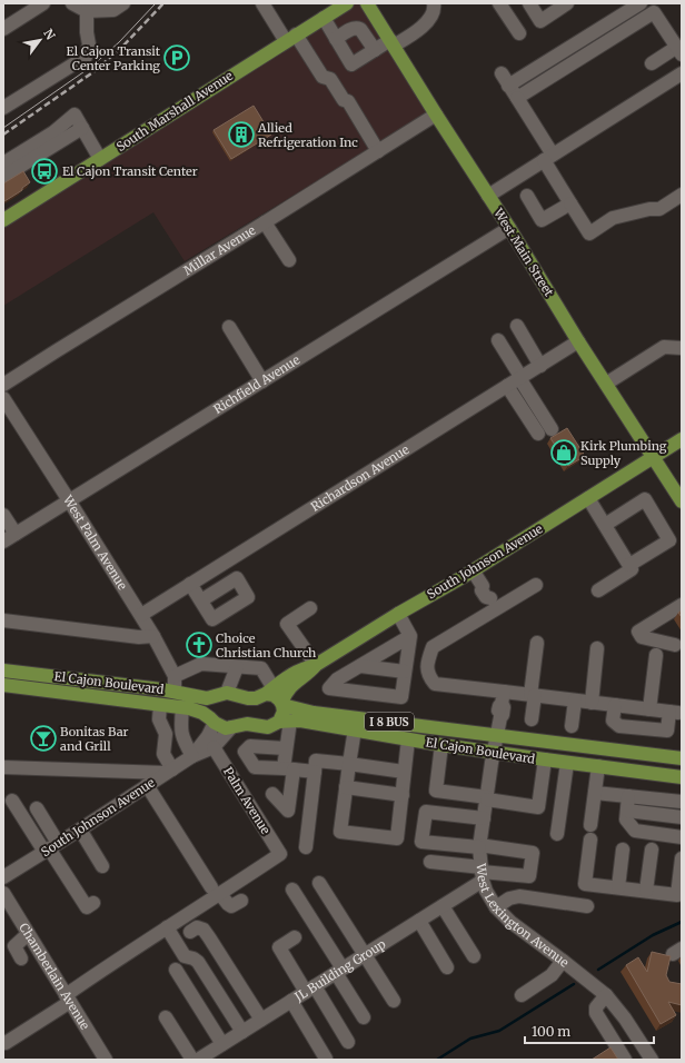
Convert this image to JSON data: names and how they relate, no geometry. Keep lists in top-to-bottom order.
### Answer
{
  "streets": {
    "main road": [
      "South Marshall Avenue",
      "West Main Street",
      "South Johnson Avenue",
      "El Cajon Boulevard",
      "I 8 BUS"
    ],
    "street": [
      "Millar Avenue",
      "Richfield Avenue",
      "Richardson Avenue",
      "West Palm Avenue",
      "Palm Avenue",
      "West Lexington Avenue",
      "JL Building Group",
      "Chamberlain Avenue"
    ]
  },
  "crossings": [
    ["Millar Avenue", "West Main Street"],
    ["West Main Street", "Richfield Avenue"],
    ["West Main Street", "Richardson Avenue"],
    ["West Main Street", "South Johnson Avenue"],
    ["Richfield Avenue", "West Palm Avenue"],
    ["Richardson Avenue", "West Palm Avenue"],
    ["West Palm Avenue", "El Cajon Boulevard"],
    ["South Johnson Avenue", "El Cajon Boulevard"],
    ["South Johnson Avenue", "I 8 BUS"],
    ["South Johnson Avenue", "Palm Avenue"],
    ["El Cajon Boulevard", "I 8 BUS"],
    ["El Cajon Boulevard", "West Lexington Avenue"],
    ["West Lexington Avenue", "JL Building Group"]
  ],
  "places": {
    "parking": ["El Cajon Transit Center Parking"],
    "building": ["Allied Refrigeration Inc"],
    "bus stop": ["El Cajon Transit Center"],
    "shop": ["Kirk Plumbing Supply"],
    "church": ["Choice Christian Church"],
    "bar": ["Bonitas Bar and Grill"]
  },
  "scale_bar": "100 m",
  "north": "top right"
}
